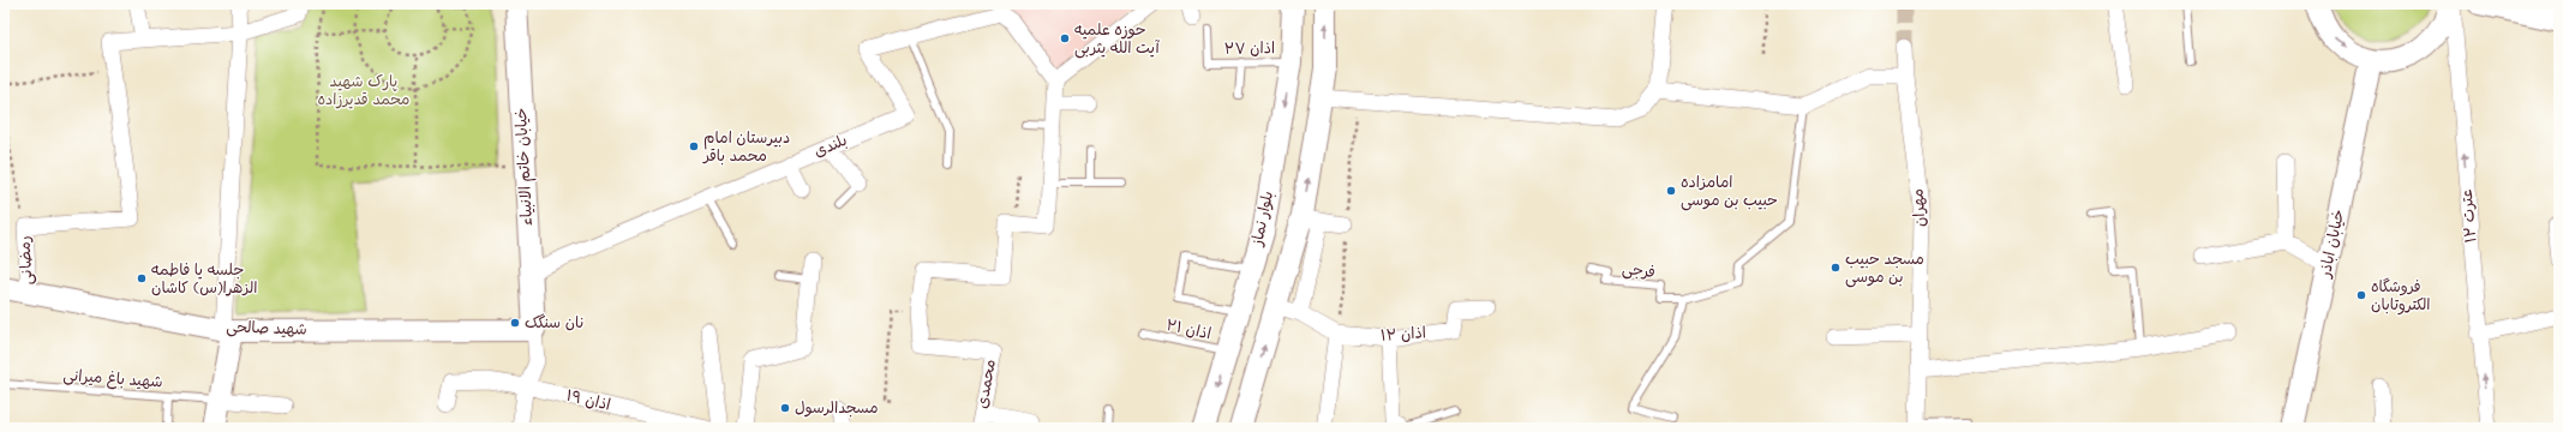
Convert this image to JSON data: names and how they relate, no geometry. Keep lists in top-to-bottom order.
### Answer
{
  "streets": {
    "main road": [
      "خیابان خاتم الانبیاء",
      "بلوار نماز",
      "خیابان اباذر",
      "شهید صالحی"
    ],
    "street": [
      "بلندی",
      "مهران",
      "عترت ۱۲",
      "رمضانی",
      "اذان ۱۲",
      "محمدی",
      "اذان ۱۹"
    ],
    "lane": [
      "اذان ۲۷",
      "فرجی",
      "اذان ۲۱",
      "شهید باغ میرانی"
    ]
  },
  "crossings": [
    ["اذان ۲۷", "بلوار نماز"],
    ["بلندی", "خیابان خاتم الانبیاء"],
    ["خیابان خاتم الانبیاء", "شهید صالحی"],
    ["بلوار نماز", "اذان ۲۱"],
    ["رمضانی", "شهید صالحی"]
  ],
  "one_way": ["عترت ۱۲"],
  "parks": ["پارک شهید محمد قدیرزاده"],
  "places": [
    "حوزه علمیه آیت الله یثربی",
    "دبیرستان امام محمد باقر",
    "امامزاده حبیب بن موسی",
    "مسجد حبیب بن موسی",
    "جلسه یا فاطمه الزهرا(س) کاشان",
    "فروشگاه الکتروتابان",
    "نان سنگک",
    "مسجدالرسول"
  ]
}
